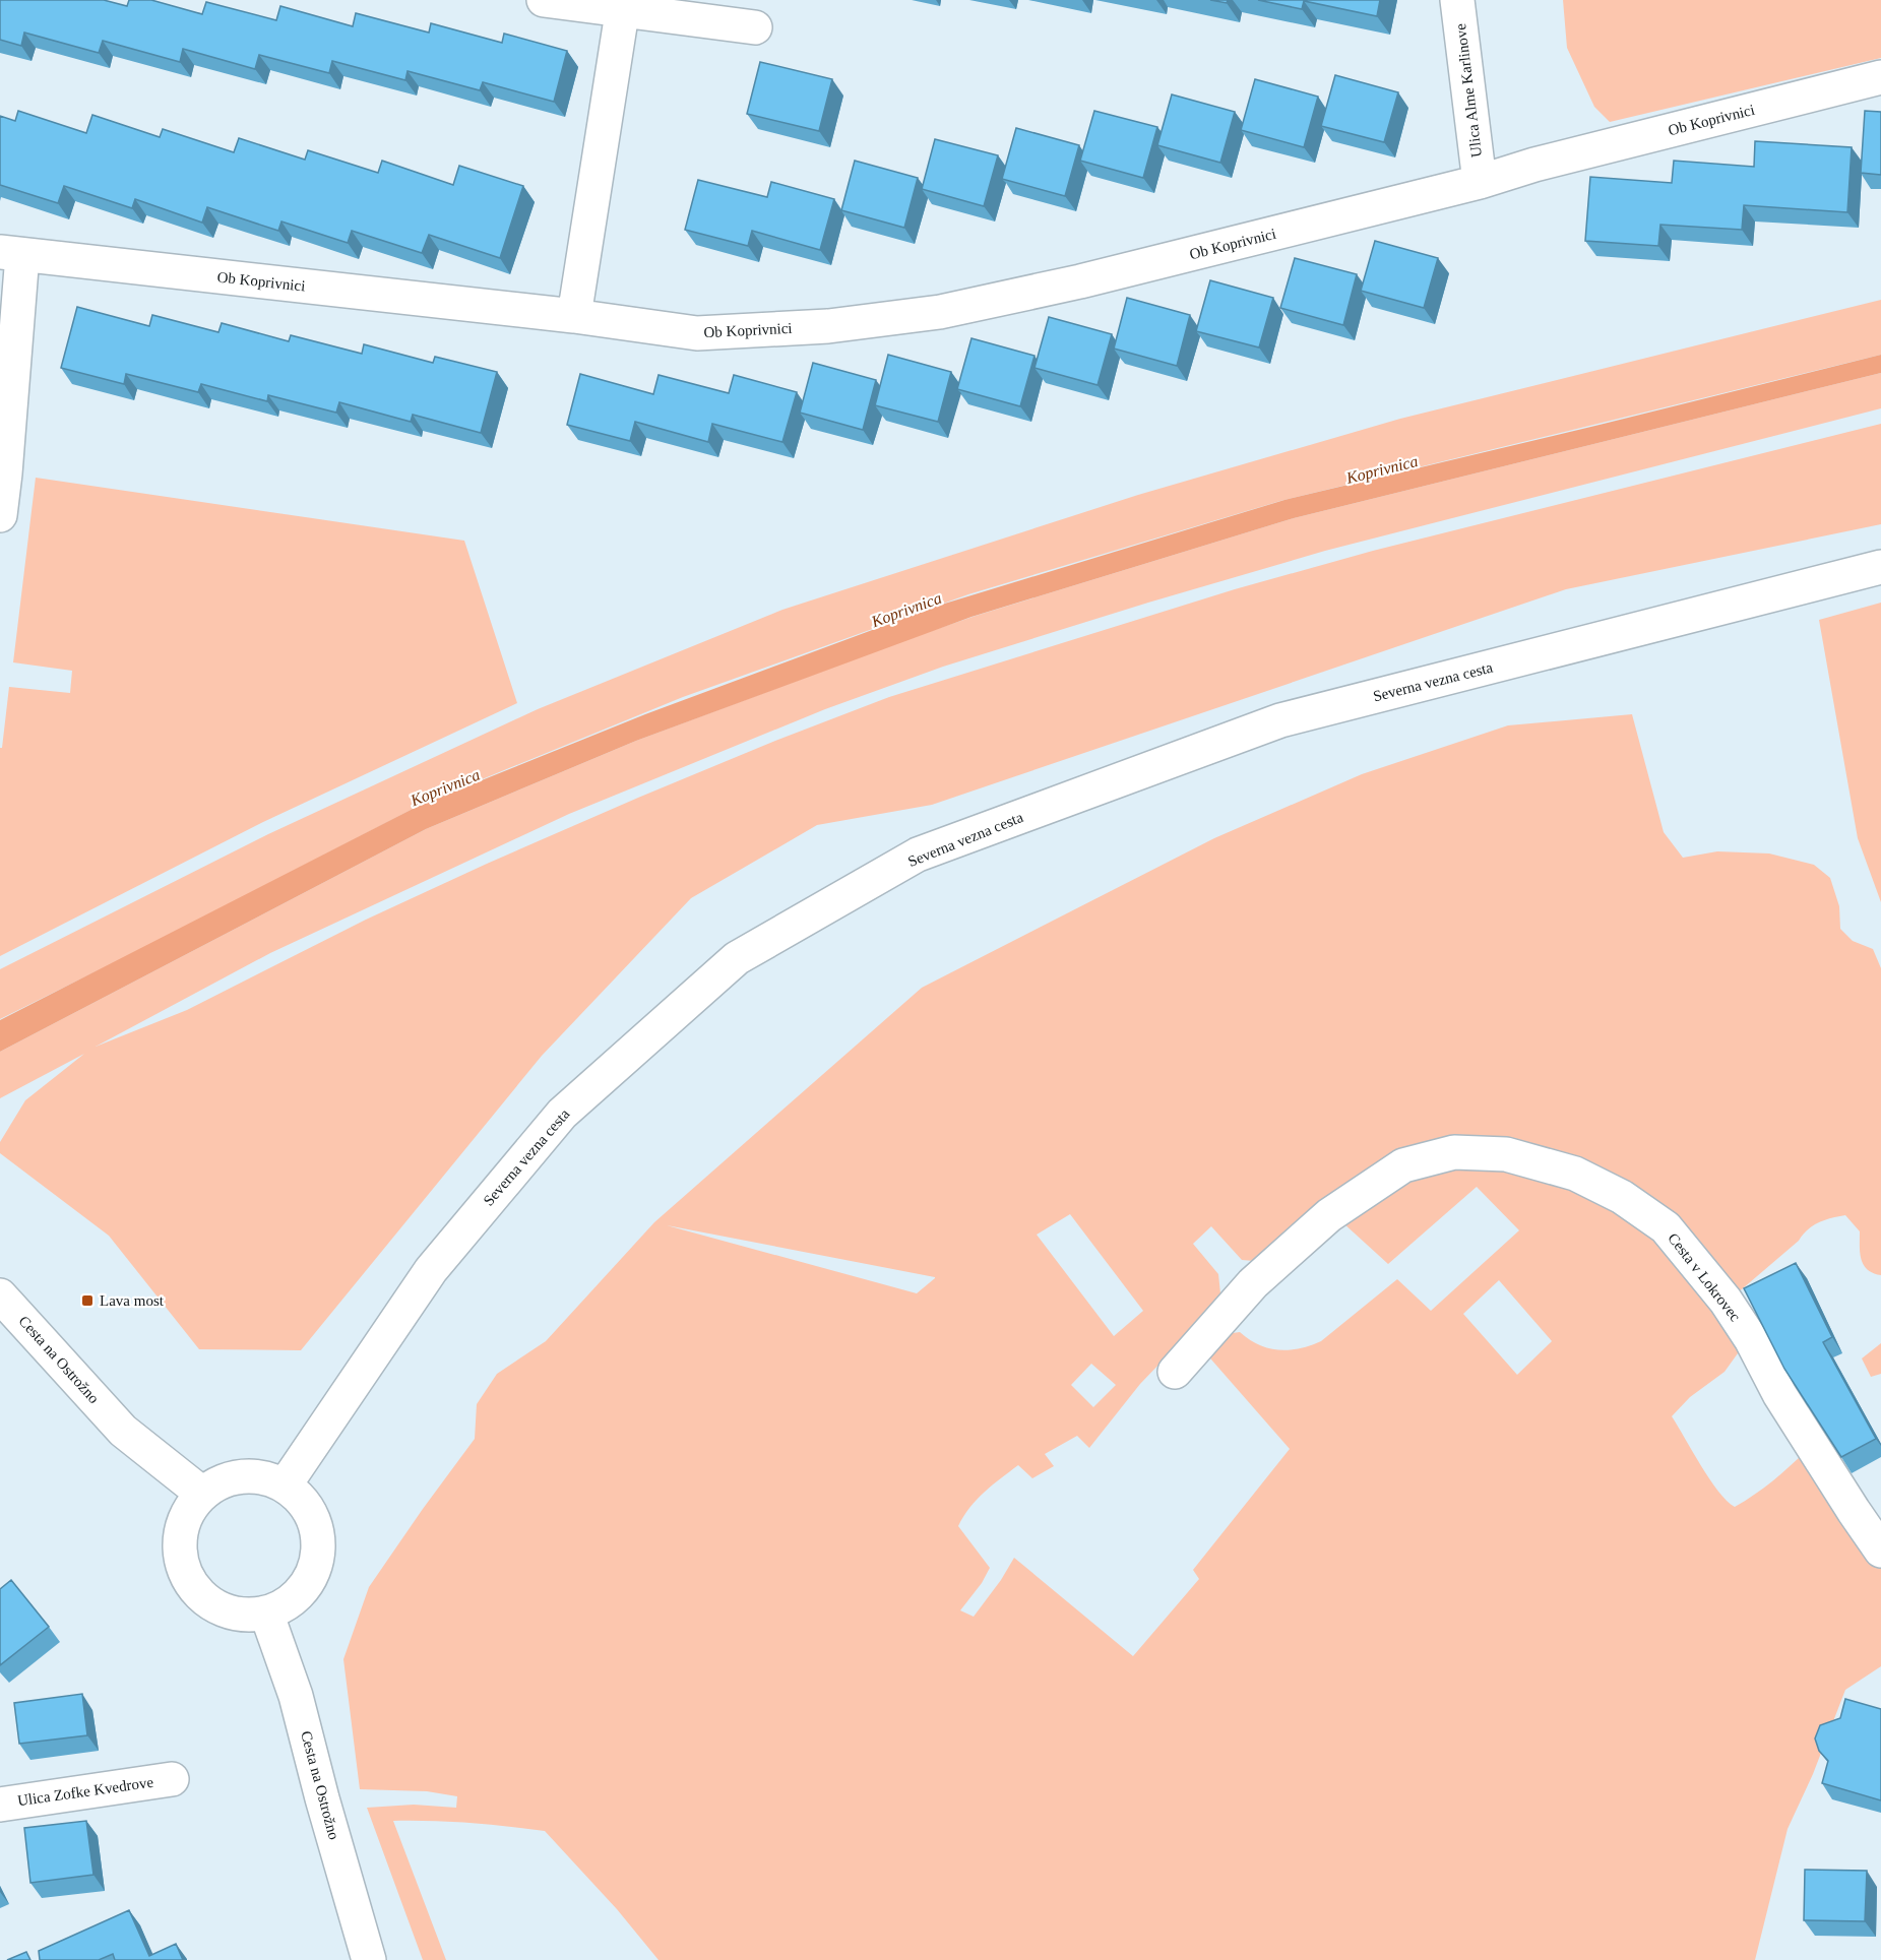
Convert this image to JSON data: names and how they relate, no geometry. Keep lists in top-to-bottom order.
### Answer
{
  "streets": {
    "street": [
      "Ulica Alme Karlinove",
      "Ob Koprivnici",
      "Severna vezna cesta",
      "Cesta v Lokrovec",
      "Cesta na Ostrožno",
      "Ulica Zofke Kvedrove"
    ]
  },
  "crossings": [
    ["Ulica Alme Karlinove", "Ob Koprivnici"],
    ["Severna vezna cesta", "Cesta na Ostrožno"]
  ],
  "water": ["Koprivnica"],
  "places": {
    "transit": ["Lava most"]
  }
}
